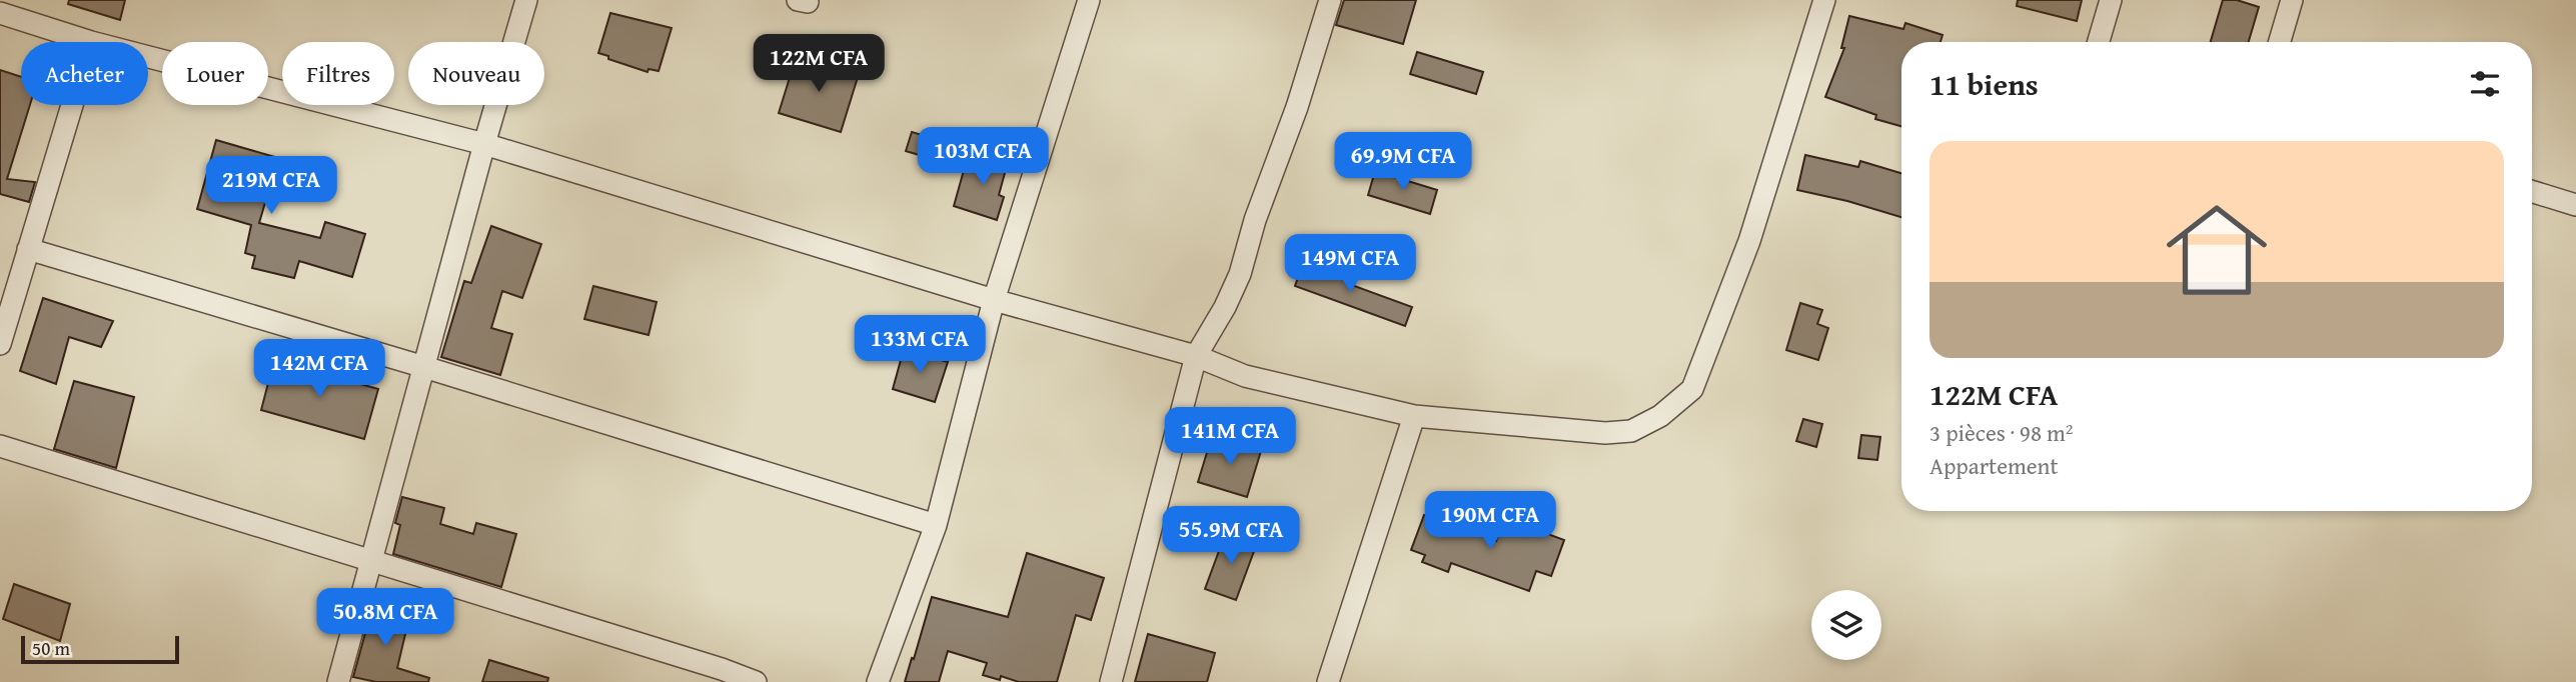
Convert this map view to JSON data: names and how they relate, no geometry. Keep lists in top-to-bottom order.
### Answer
{
  "scale_bar": "50 m",
  "page": {
    "price": [
      "122M CFA",
      "103M CFA",
      "69.9M CFA",
      "219M CFA",
      "149M CFA",
      "133M CFA",
      "142M CFA",
      "141M CFA",
      "190M CFA",
      "55.9M CFA",
      "50.8M CFA"
    ],
    "chip": [
      "Acheter",
      "Louer",
      "Filtres",
      "Nouveau"
    ],
    "heading": "11 biens",
    "list": [
      {
        "name": "122M CFA",
        "note": "3 pièces · 98 m² · Appartement"
      }
    ],
    "scale": "50 m"
  }
}
